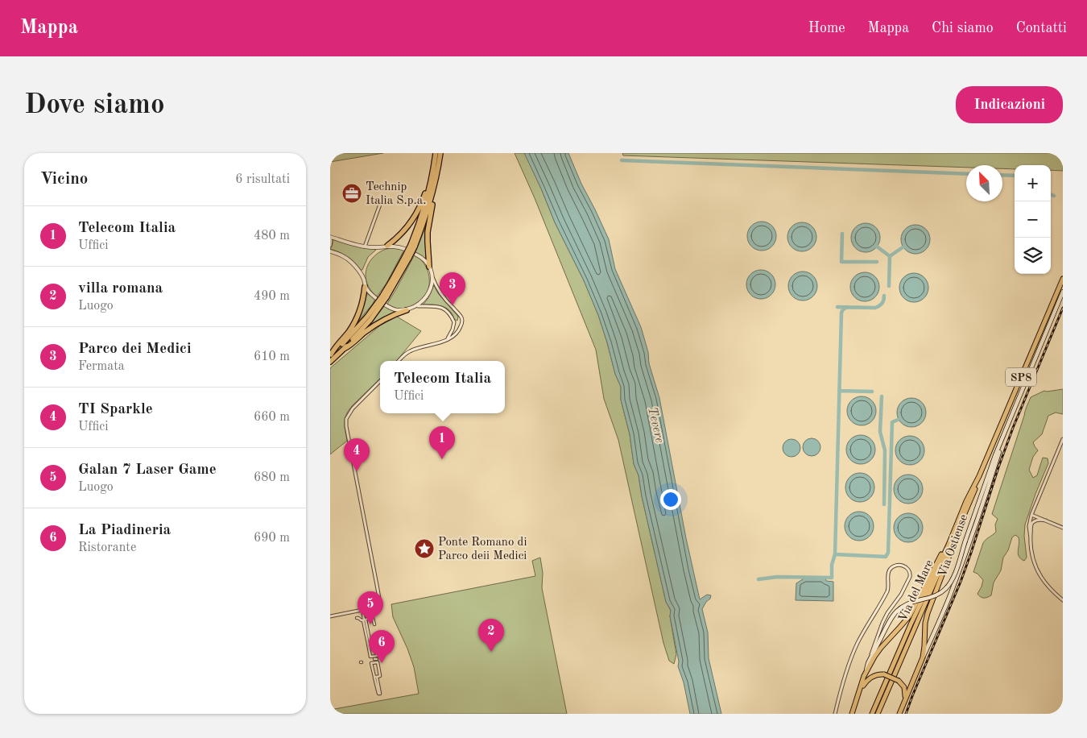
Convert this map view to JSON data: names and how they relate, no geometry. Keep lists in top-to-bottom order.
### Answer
{
  "streets": {
    "main road": ["SP8", "Via Ostiense", "Via del Mare"]
  },
  "water": ["Tevere"],
  "places": {
    "office": ["Technip Italia S.p.a."],
    "place": ["Ponte Romano di Parco deii Medici"]
  },
  "north": "top left",
  "page": {
    "header": "Mappa",
    "nav": [
      "Home",
      "Mappa",
      "Chi siamo",
      "Contatti"
    ],
    "buttons": "Indicazioni",
    "title": "Dove siamo",
    "heading": ["Vicino", "6 risultati"],
    "map_buttons": ["+", "−"],
    "list": [
      {
        "mark": "1",
        "name": "Telecom Italia",
        "note": "Uffici",
        "value": "480 m"
      },
      {
        "mark": "2",
        "name": "villa romana",
        "note": "Luogo",
        "value": "490 m"
      },
      {
        "mark": "3",
        "name": "Parco dei Medici",
        "note": "Fermata",
        "value": "610 m"
      },
      {
        "mark": "4",
        "name": "TI Sparkle",
        "note": "Uffici",
        "value": "660 m"
      },
      {
        "mark": "5",
        "name": "Galan 7 Laser Game",
        "note": "Luogo",
        "value": "680 m"
      },
      {
        "mark": "6",
        "name": "La Piadineria",
        "note": "Ristorante",
        "value": "690 m"
      }
    ],
    "pins": [
      "3",
      "1",
      "4",
      "5",
      "2",
      "6"
    ],
    "popup": ["Telecom Italia", "Uffici"]
  }
}
